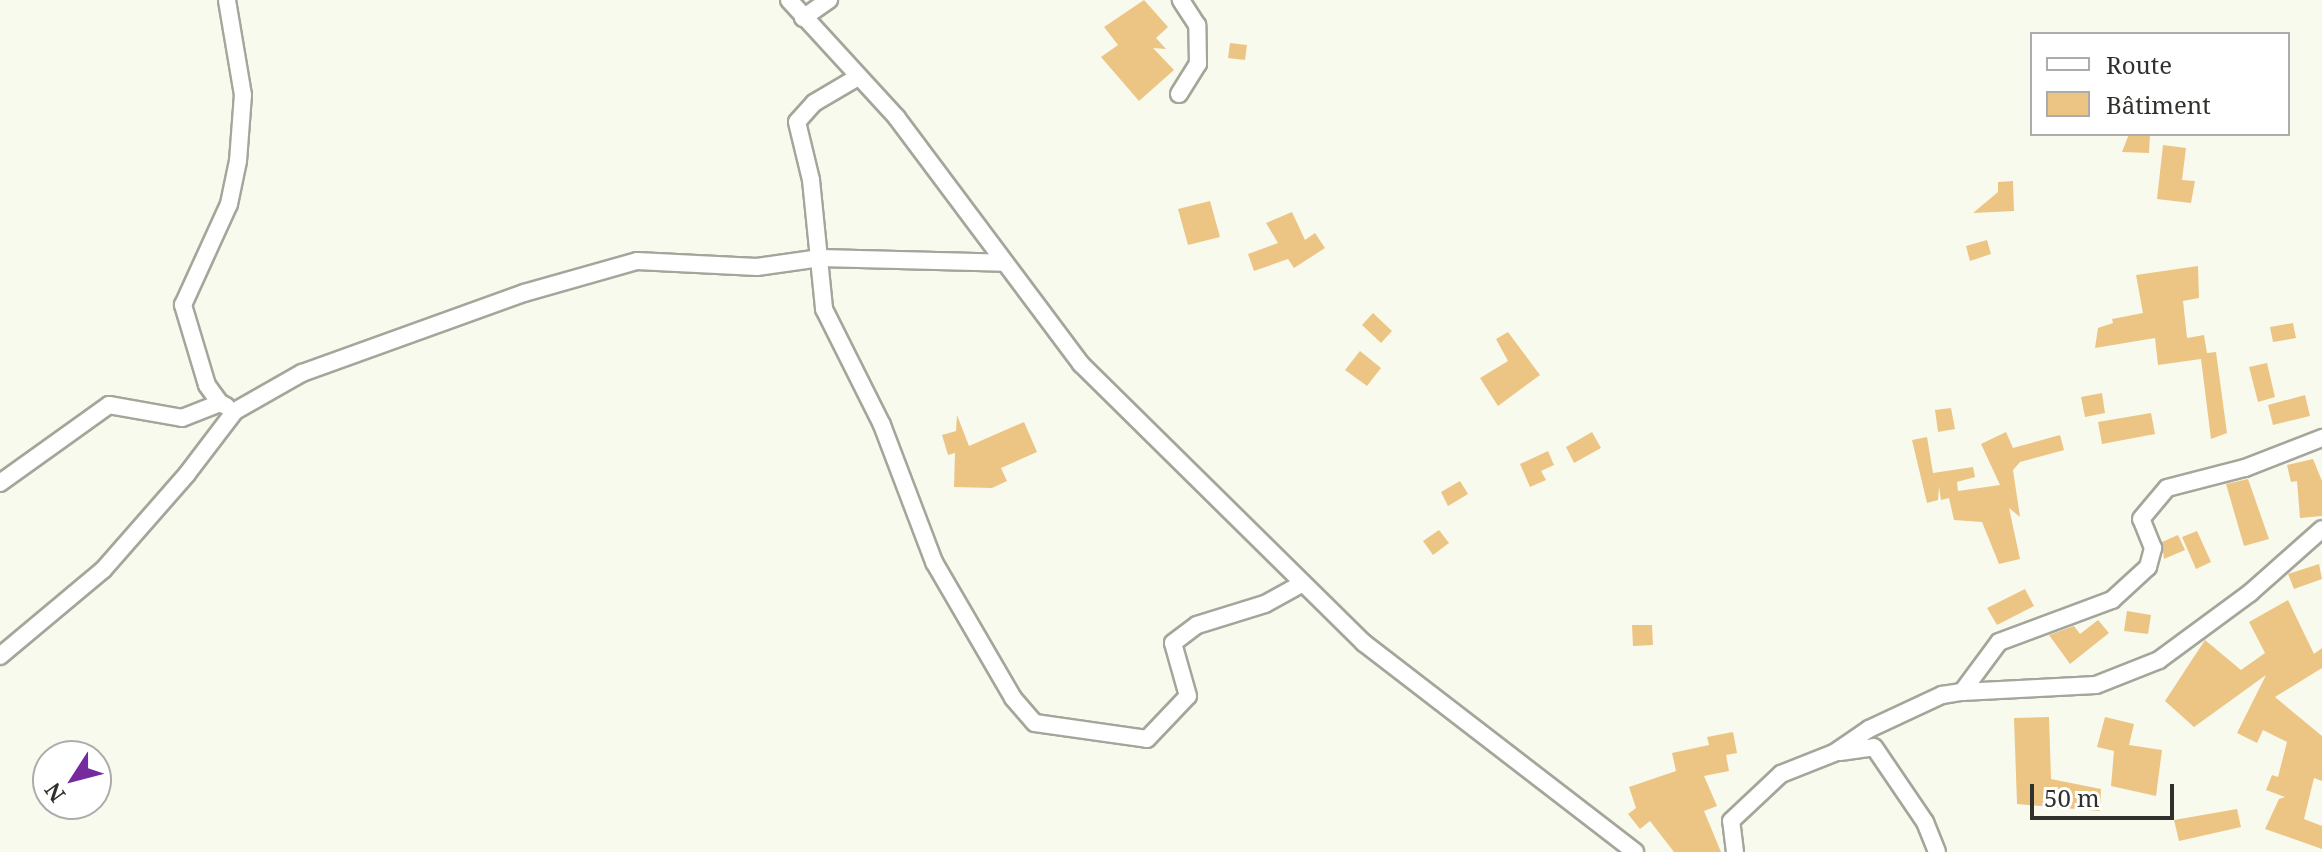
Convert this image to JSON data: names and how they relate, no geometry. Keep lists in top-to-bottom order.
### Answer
{
  "legend": ["Route", "Bâtiment"],
  "scale_bar": "50 m",
  "north": "bottom left"
}
